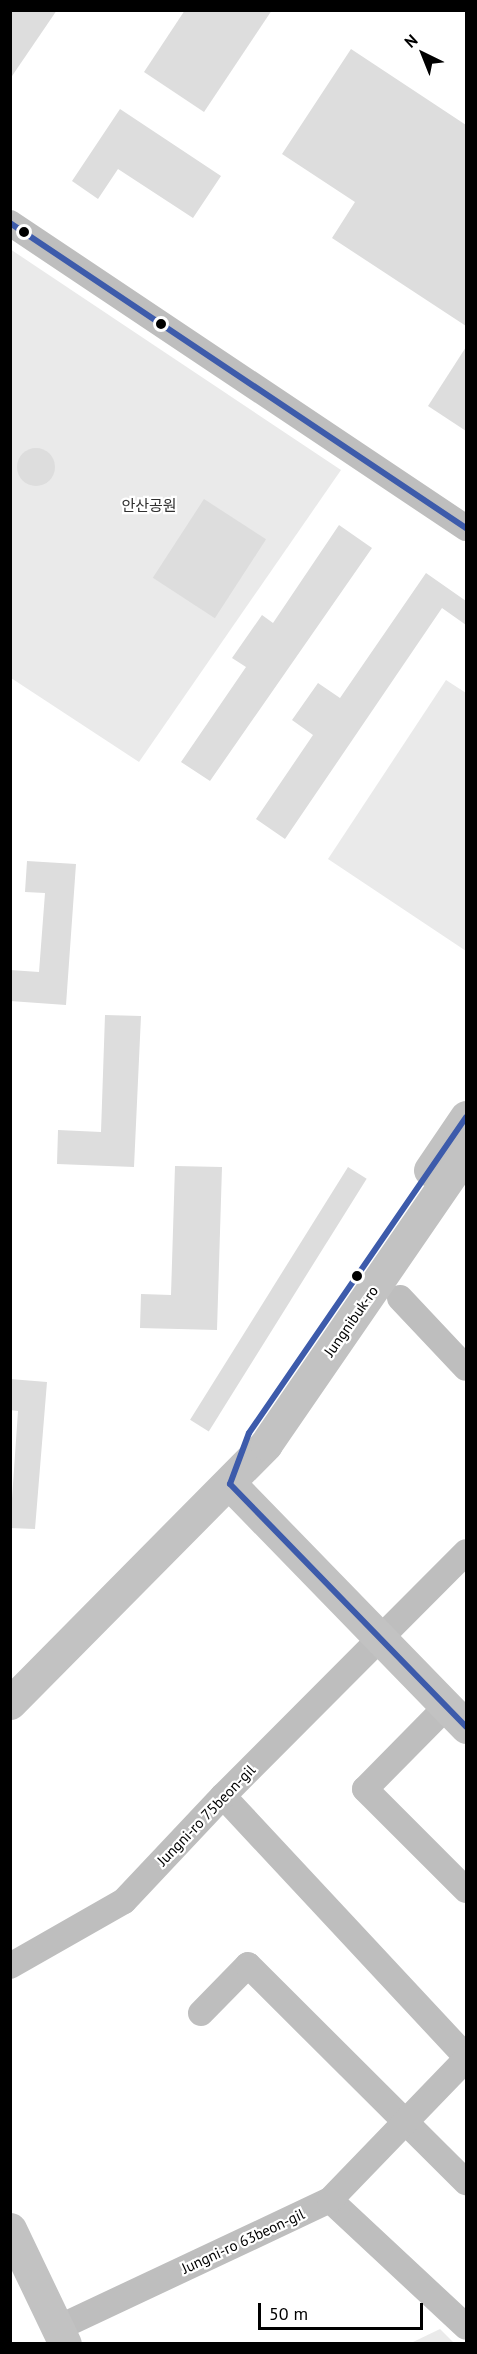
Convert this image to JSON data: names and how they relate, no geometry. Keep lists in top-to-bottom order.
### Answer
{
  "streets": {
    "main road": ["Jungnibuk-ro"],
    "street": ["Jungni-ro 75beon-gil", "Jungni-ro 63beon-gil"]
  },
  "crossings": [
    ["Jungni-ro 75beon-gil", "Jungni-ro 63beon-gil"]
  ],
  "parks": ["안산공원"],
  "scale_bar": "50 m",
  "north": "top left"
}
